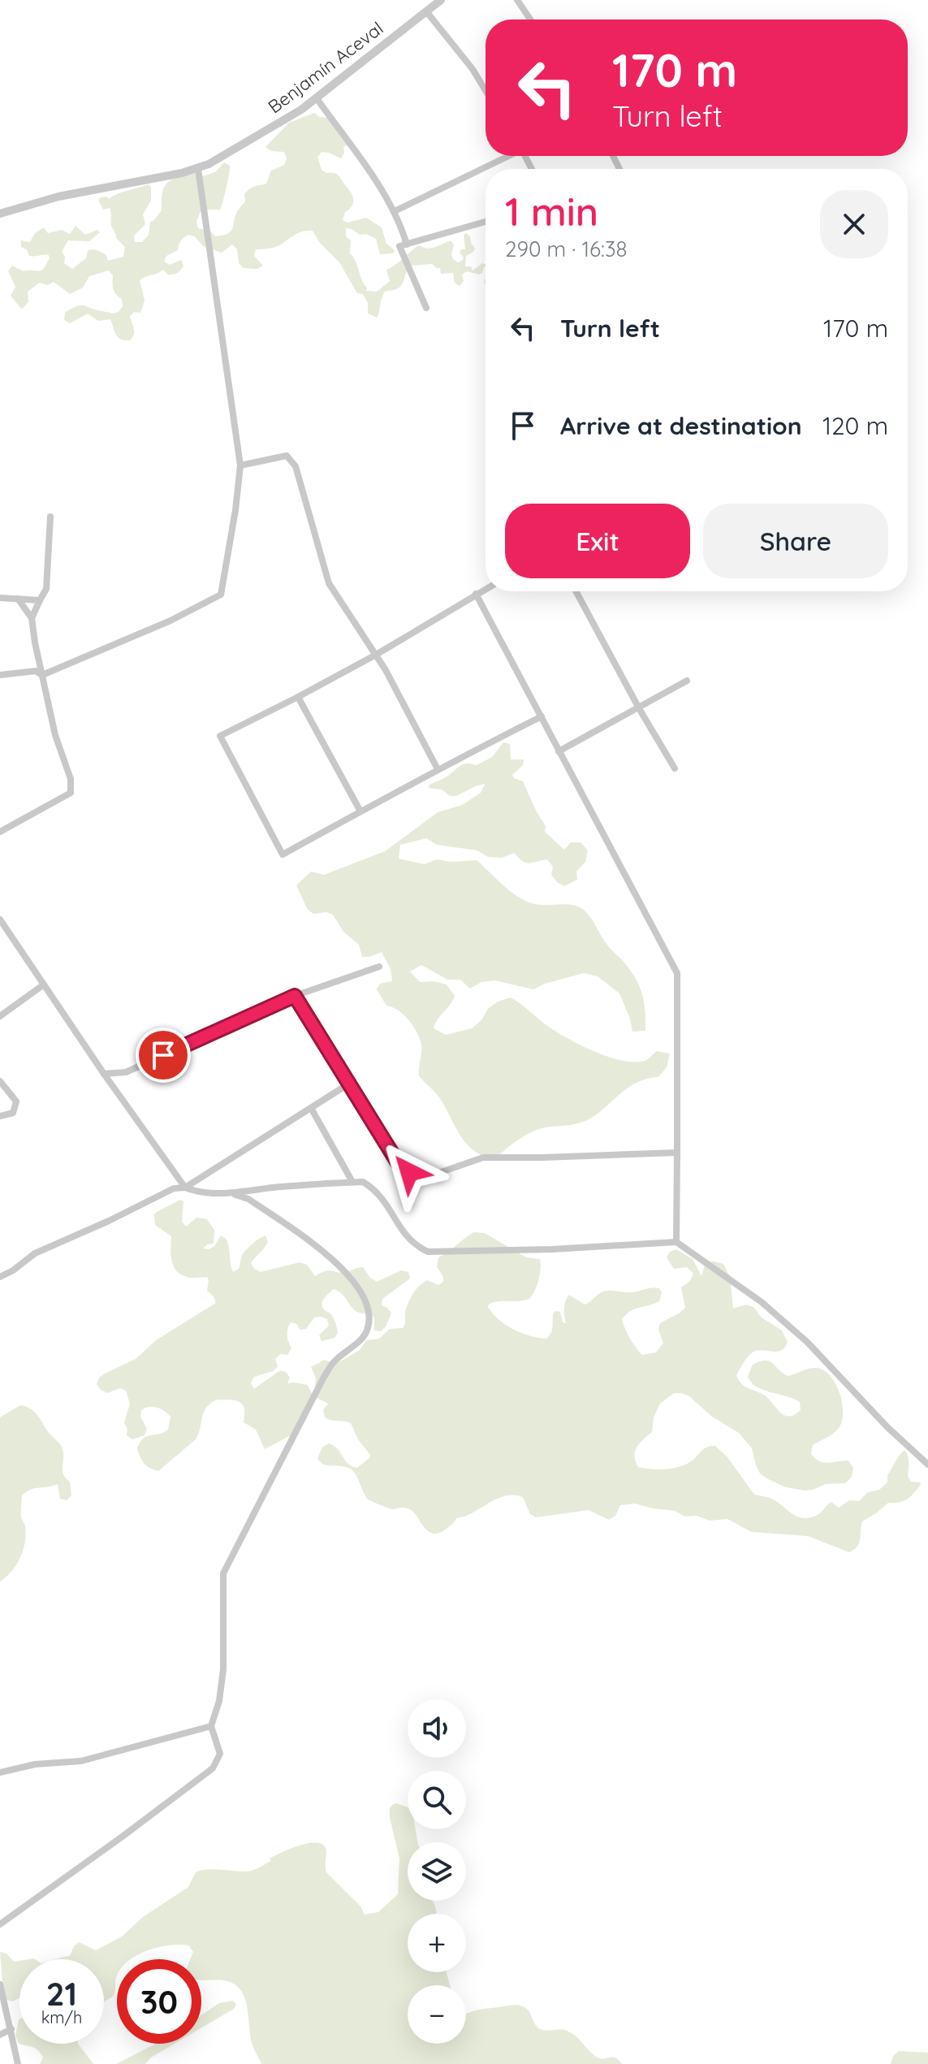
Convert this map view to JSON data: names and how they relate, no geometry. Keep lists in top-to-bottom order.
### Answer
{
  "streets": {
    "street": ["Benjamín Aceval"]
  },
  "page": {
    "turn": ["170 m", "Turn left"],
    "heading": ["1 min", "290 m · 16:38"],
    "list": [
      {
        "name": "Turn left",
        "value": "170 m"
      },
      {
        "name": "Arrive at destination",
        "value": "120 m"
      }
    ],
    "buttons": ["Exit", "Share"],
    "map_buttons": ["+", "−"],
    "speed": "21 km/h",
    "limit": "30"
  }
}
